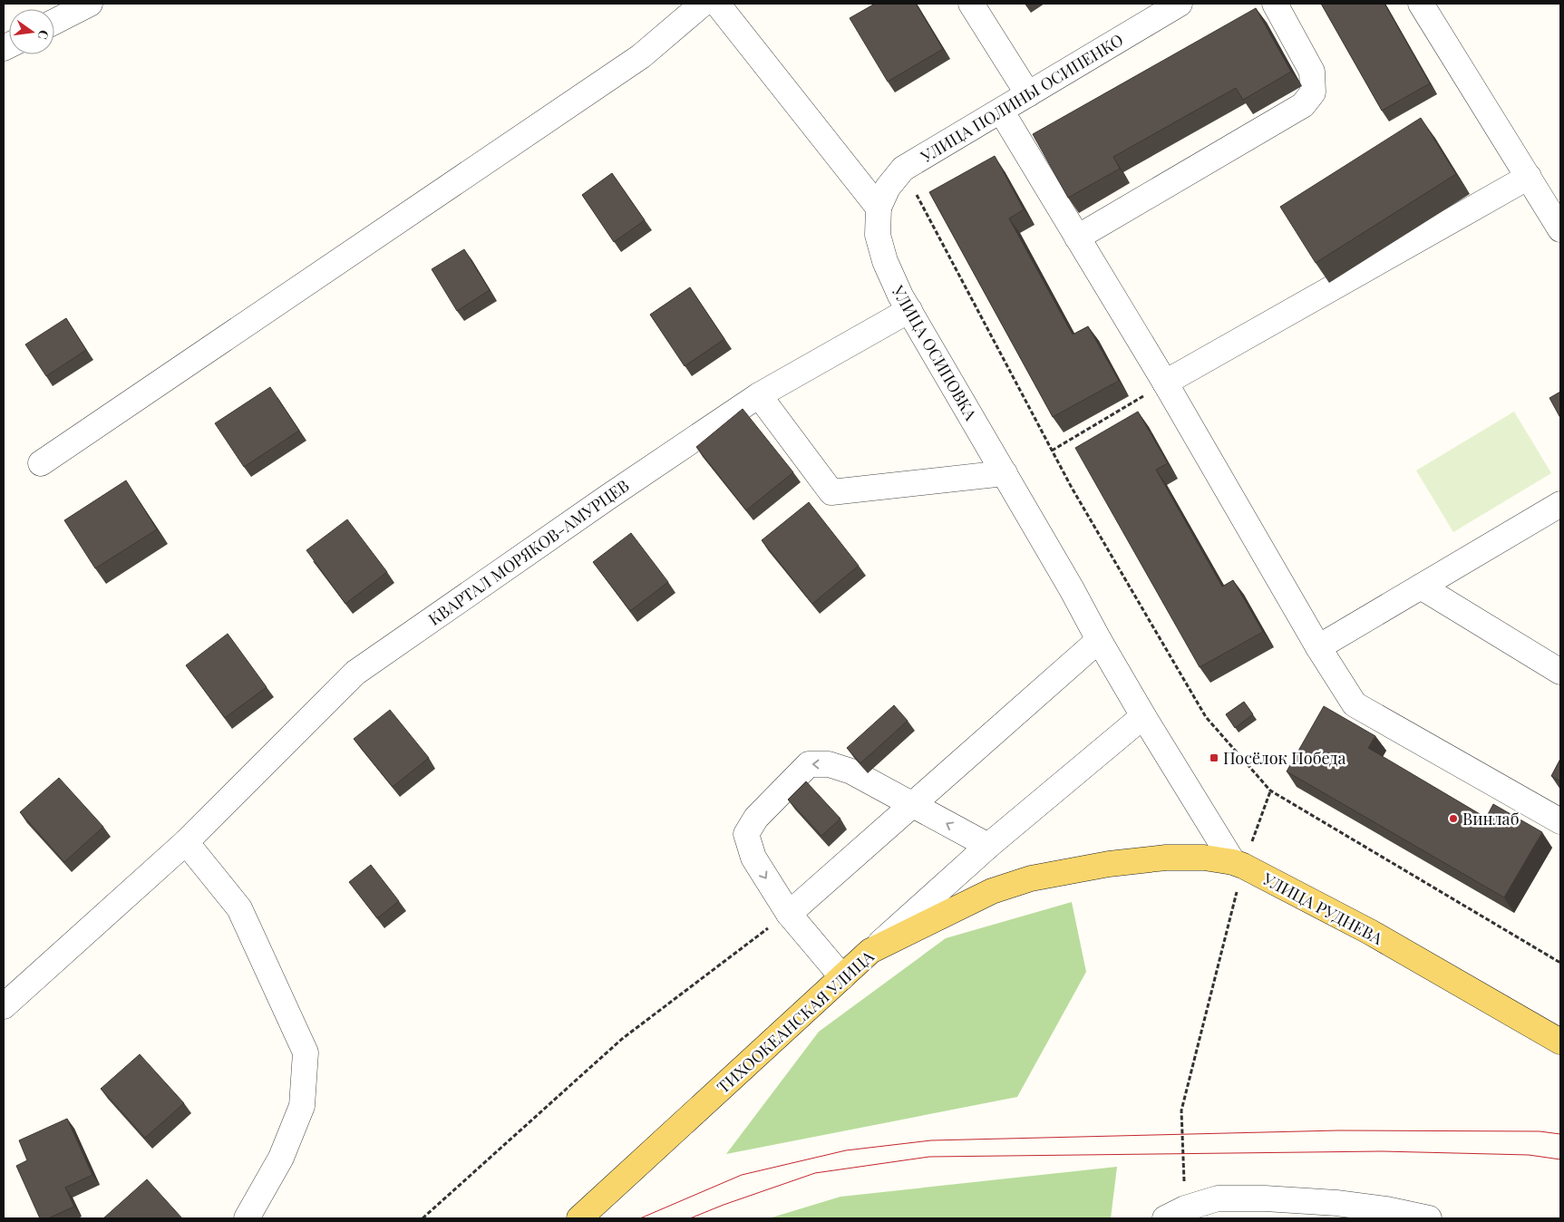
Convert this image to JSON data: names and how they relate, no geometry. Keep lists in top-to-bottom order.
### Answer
{
  "streets": {
    "main road": ["УЛИЦА РУДНЕВА", "ТИХООКЕАНСКАЯ УЛИЦА"],
    "street": ["УЛИЦА ПОЛИНЫ ОСИПЕНКО", "УЛИЦА ОСИПОВКА", "КВАРТАЛ МОРЯКОВ-АМУРЦЕВ"]
  },
  "crossings": [
    ["УЛИЦА ПОЛИНЫ ОСИПЕНКО", "УЛИЦА ОСИПОВКА"],
    ["УЛИЦА ОСИПОВКА", "КВАРТАЛ МОРЯКОВ-АМУРЦЕВ"],
    ["УЛИЦА РУДНЕВА", "ТИХООКЕАНСКАЯ УЛИЦА"]
  ],
  "places": {
    "transit": ["Посёлок Победа"],
    "other": ["Винлаб"]
  },
  "north": "right"
}
